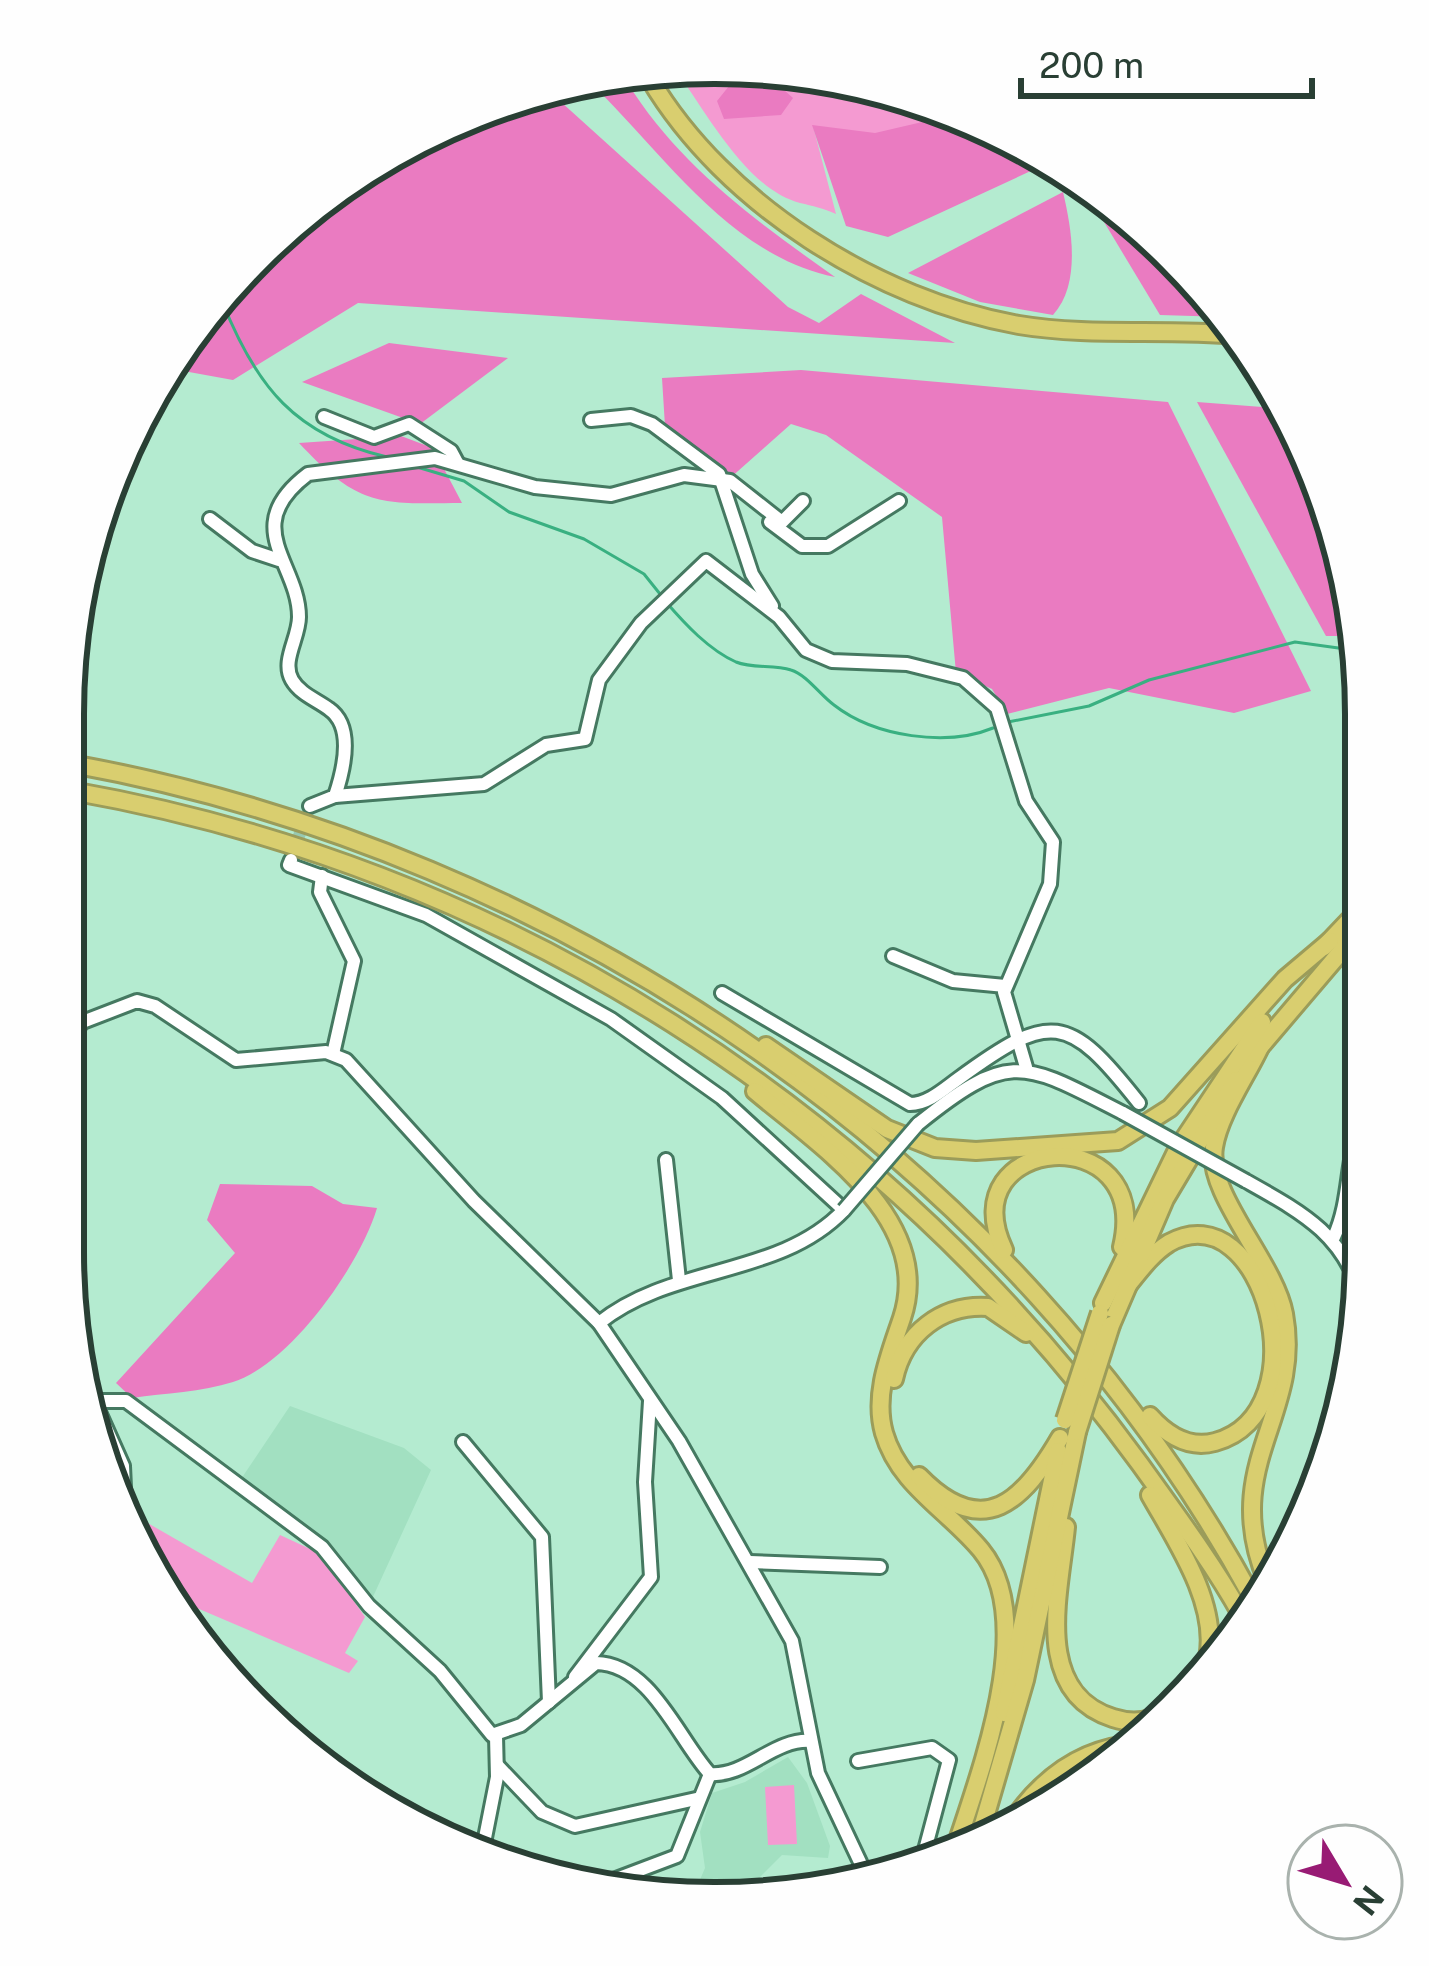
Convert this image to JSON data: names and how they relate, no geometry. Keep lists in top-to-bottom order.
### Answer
{
  "scale_bar": "200 m",
  "north": "bottom right"
}
